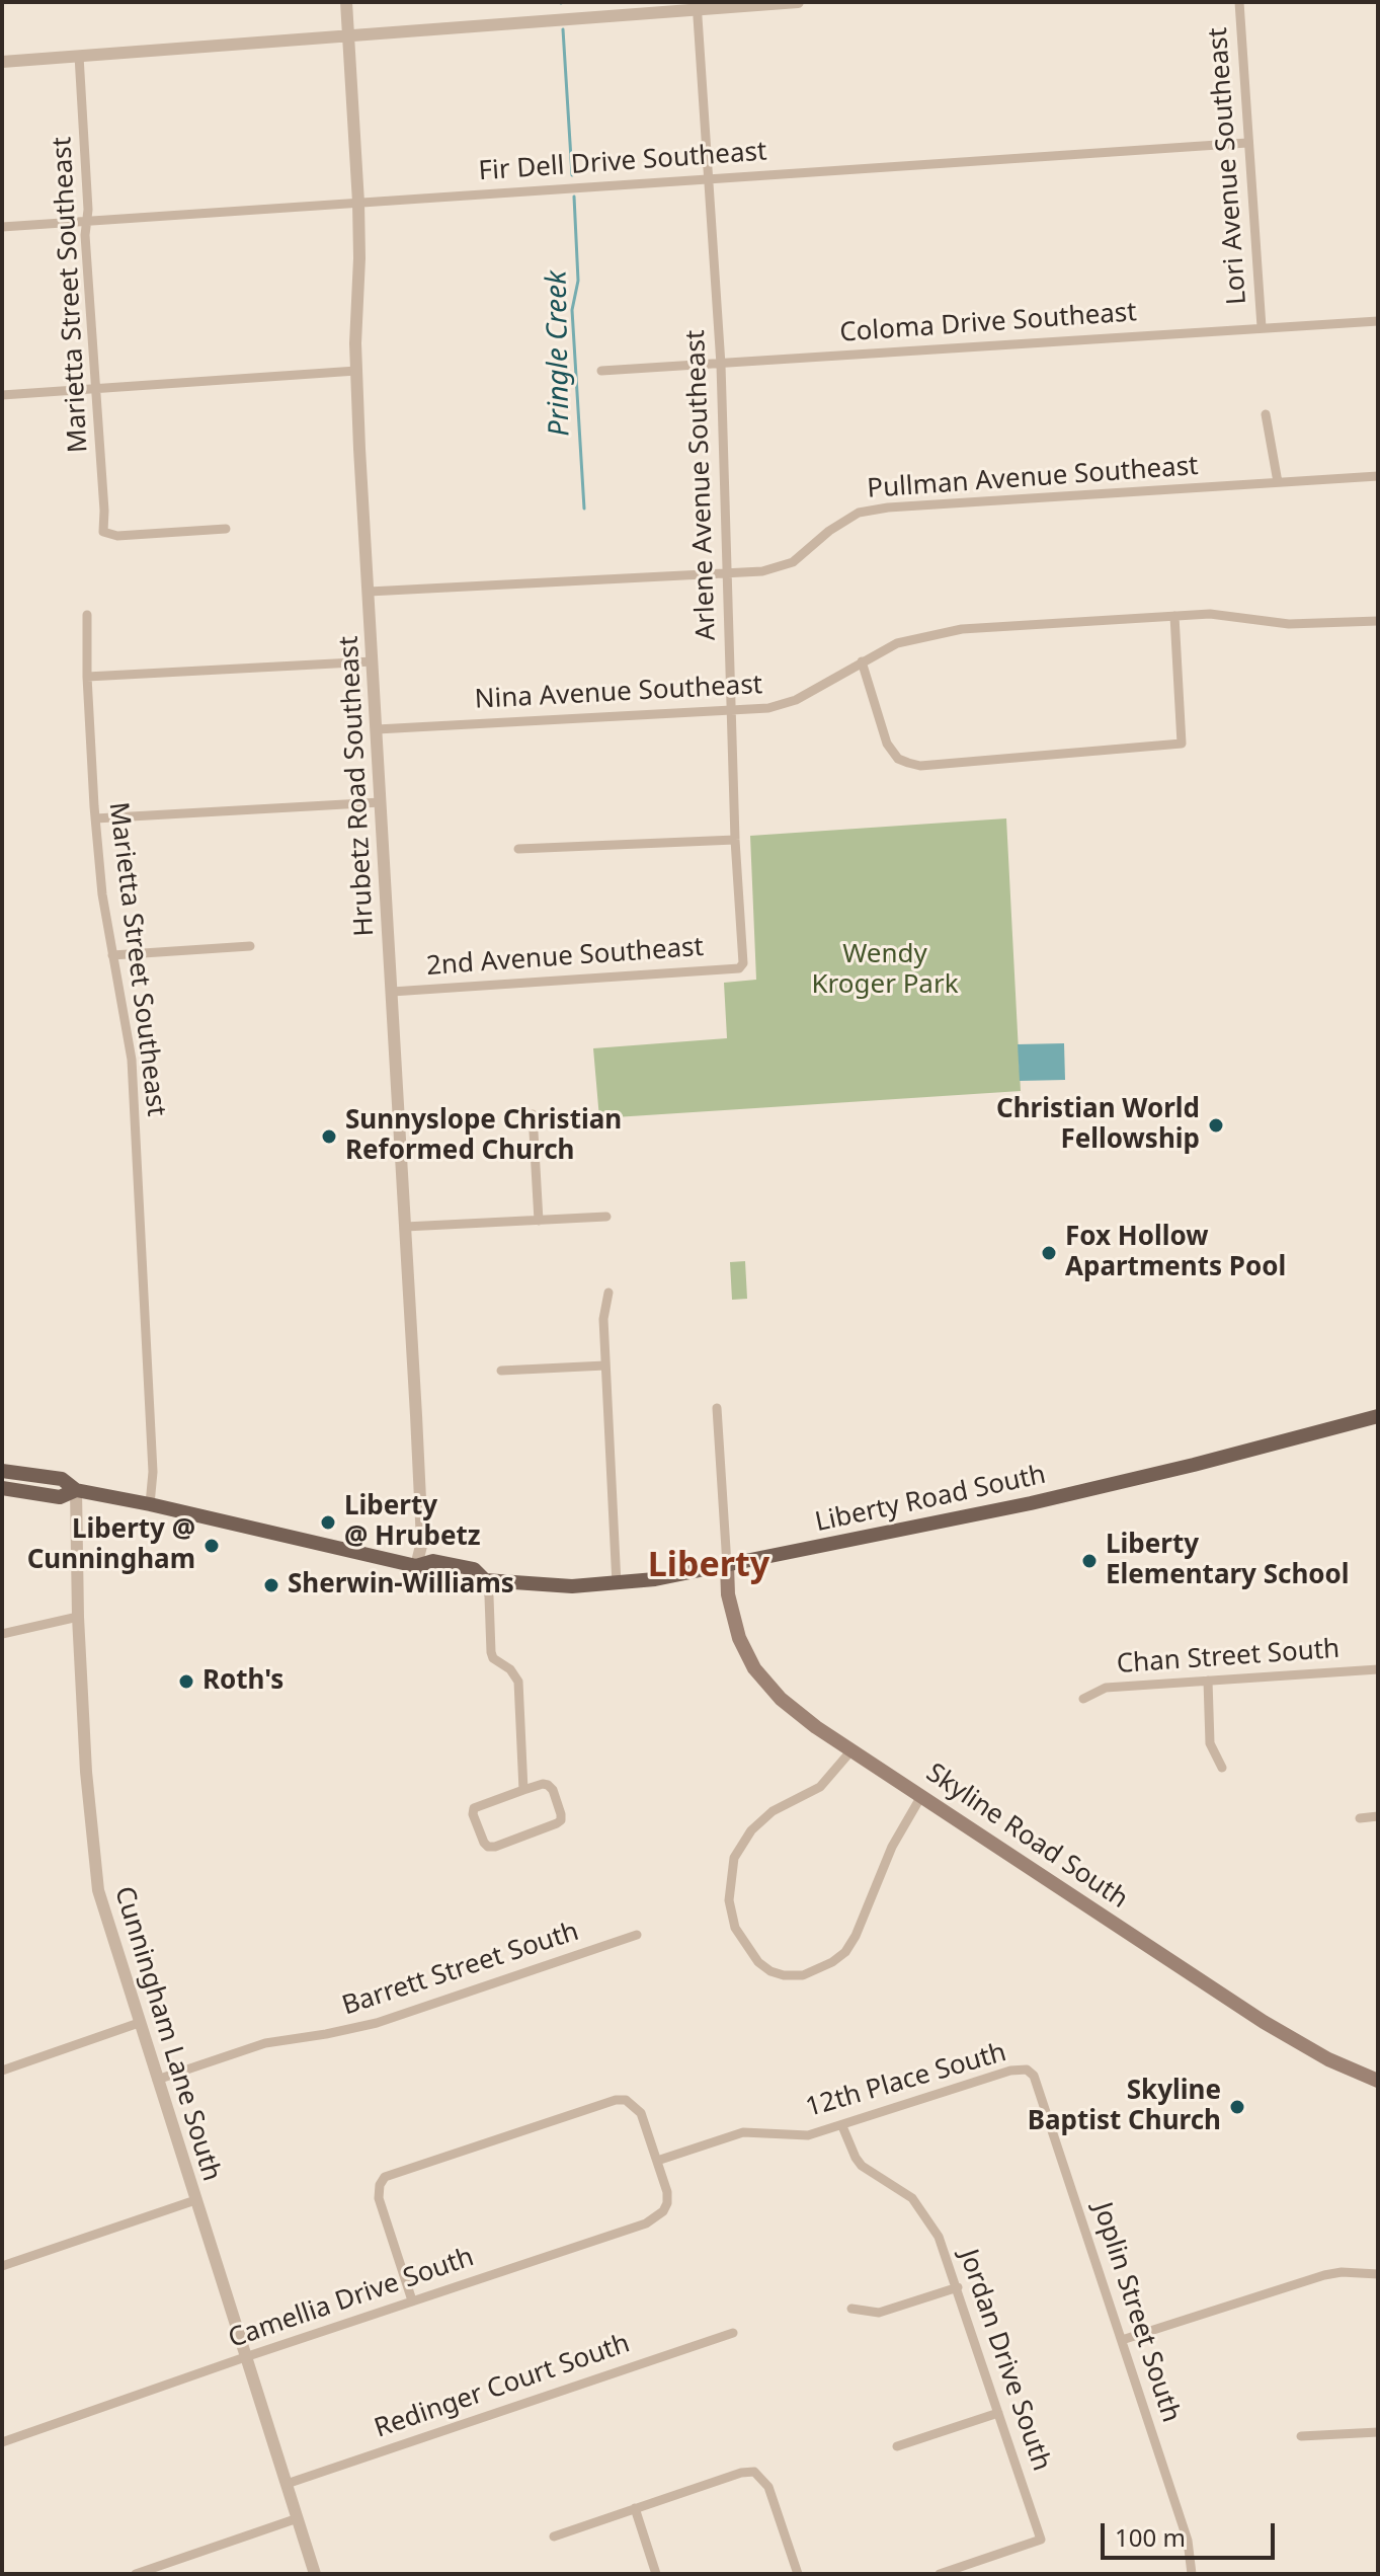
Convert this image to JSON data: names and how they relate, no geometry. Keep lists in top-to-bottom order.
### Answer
{
  "streets": {
    "main road": ["Liberty Road South", "Skyline Road South"],
    "street": [
      "Fir Dell Drive Southeast",
      "Lori Avenue Southeast",
      "Marietta Street Southeast",
      "Coloma Drive Southeast",
      "Pullman Avenue Southeast",
      "Arlene Avenue Southeast",
      "Nina Avenue Southeast",
      "Hrubetz Road Southeast",
      "2nd Avenue Southeast",
      "Chan Street South",
      "Barrett Street South",
      "Cunningham Lane South",
      "12th Place South",
      "Camellia Drive South",
      "Joplin Street South",
      "Jordan Drive South",
      "Redinger Court South"
    ]
  },
  "crossings": [
    ["Fir Dell Drive Southeast", "Lori Avenue Southeast"],
    ["Fir Dell Drive Southeast", "Marietta Street Southeast"],
    ["Fir Dell Drive Southeast", "Arlene Avenue Southeast"],
    ["Fir Dell Drive Southeast", "Hrubetz Road Southeast"],
    ["Lori Avenue Southeast", "Coloma Drive Southeast"],
    ["Marietta Street Southeast", "Liberty Road South"],
    ["Coloma Drive Southeast", "Arlene Avenue Southeast"],
    ["Pullman Avenue Southeast", "Arlene Avenue Southeast"],
    ["Pullman Avenue Southeast", "Hrubetz Road Southeast"],
    ["Arlene Avenue Southeast", "Nina Avenue Southeast"],
    ["Arlene Avenue Southeast", "2nd Avenue Southeast"],
    ["Nina Avenue Southeast", "Hrubetz Road Southeast"],
    ["Hrubetz Road Southeast", "2nd Avenue Southeast"],
    ["Hrubetz Road Southeast", "Liberty Road South"],
    ["Liberty Road South", "Skyline Road South"],
    ["Liberty Road South", "Cunningham Lane South"],
    ["Barrett Street South", "Cunningham Lane South"],
    ["Cunningham Lane South", "Camellia Drive South"],
    ["Cunningham Lane South", "Redinger Court South"],
    ["12th Place South", "Camellia Drive South"],
    ["12th Place South", "Joplin Street South"],
    ["12th Place South", "Jordan Drive South"]
  ],
  "districts": ["Liberty"],
  "water": ["Pringle Creek"],
  "parks": ["Wendy Kroger Park"],
  "places": [
    "Christian World Fellowship",
    "Sunnyslope Christian Reformed Church",
    "Fox Hollow Apartments Pool",
    "Liberty @ Hrubetz",
    "Liberty @ Cunningham",
    "Liberty Elementary School",
    "Sherwin-Williams",
    "Roth's",
    "Skyline Baptist Church"
  ],
  "scale_bar": "100 m"
}
